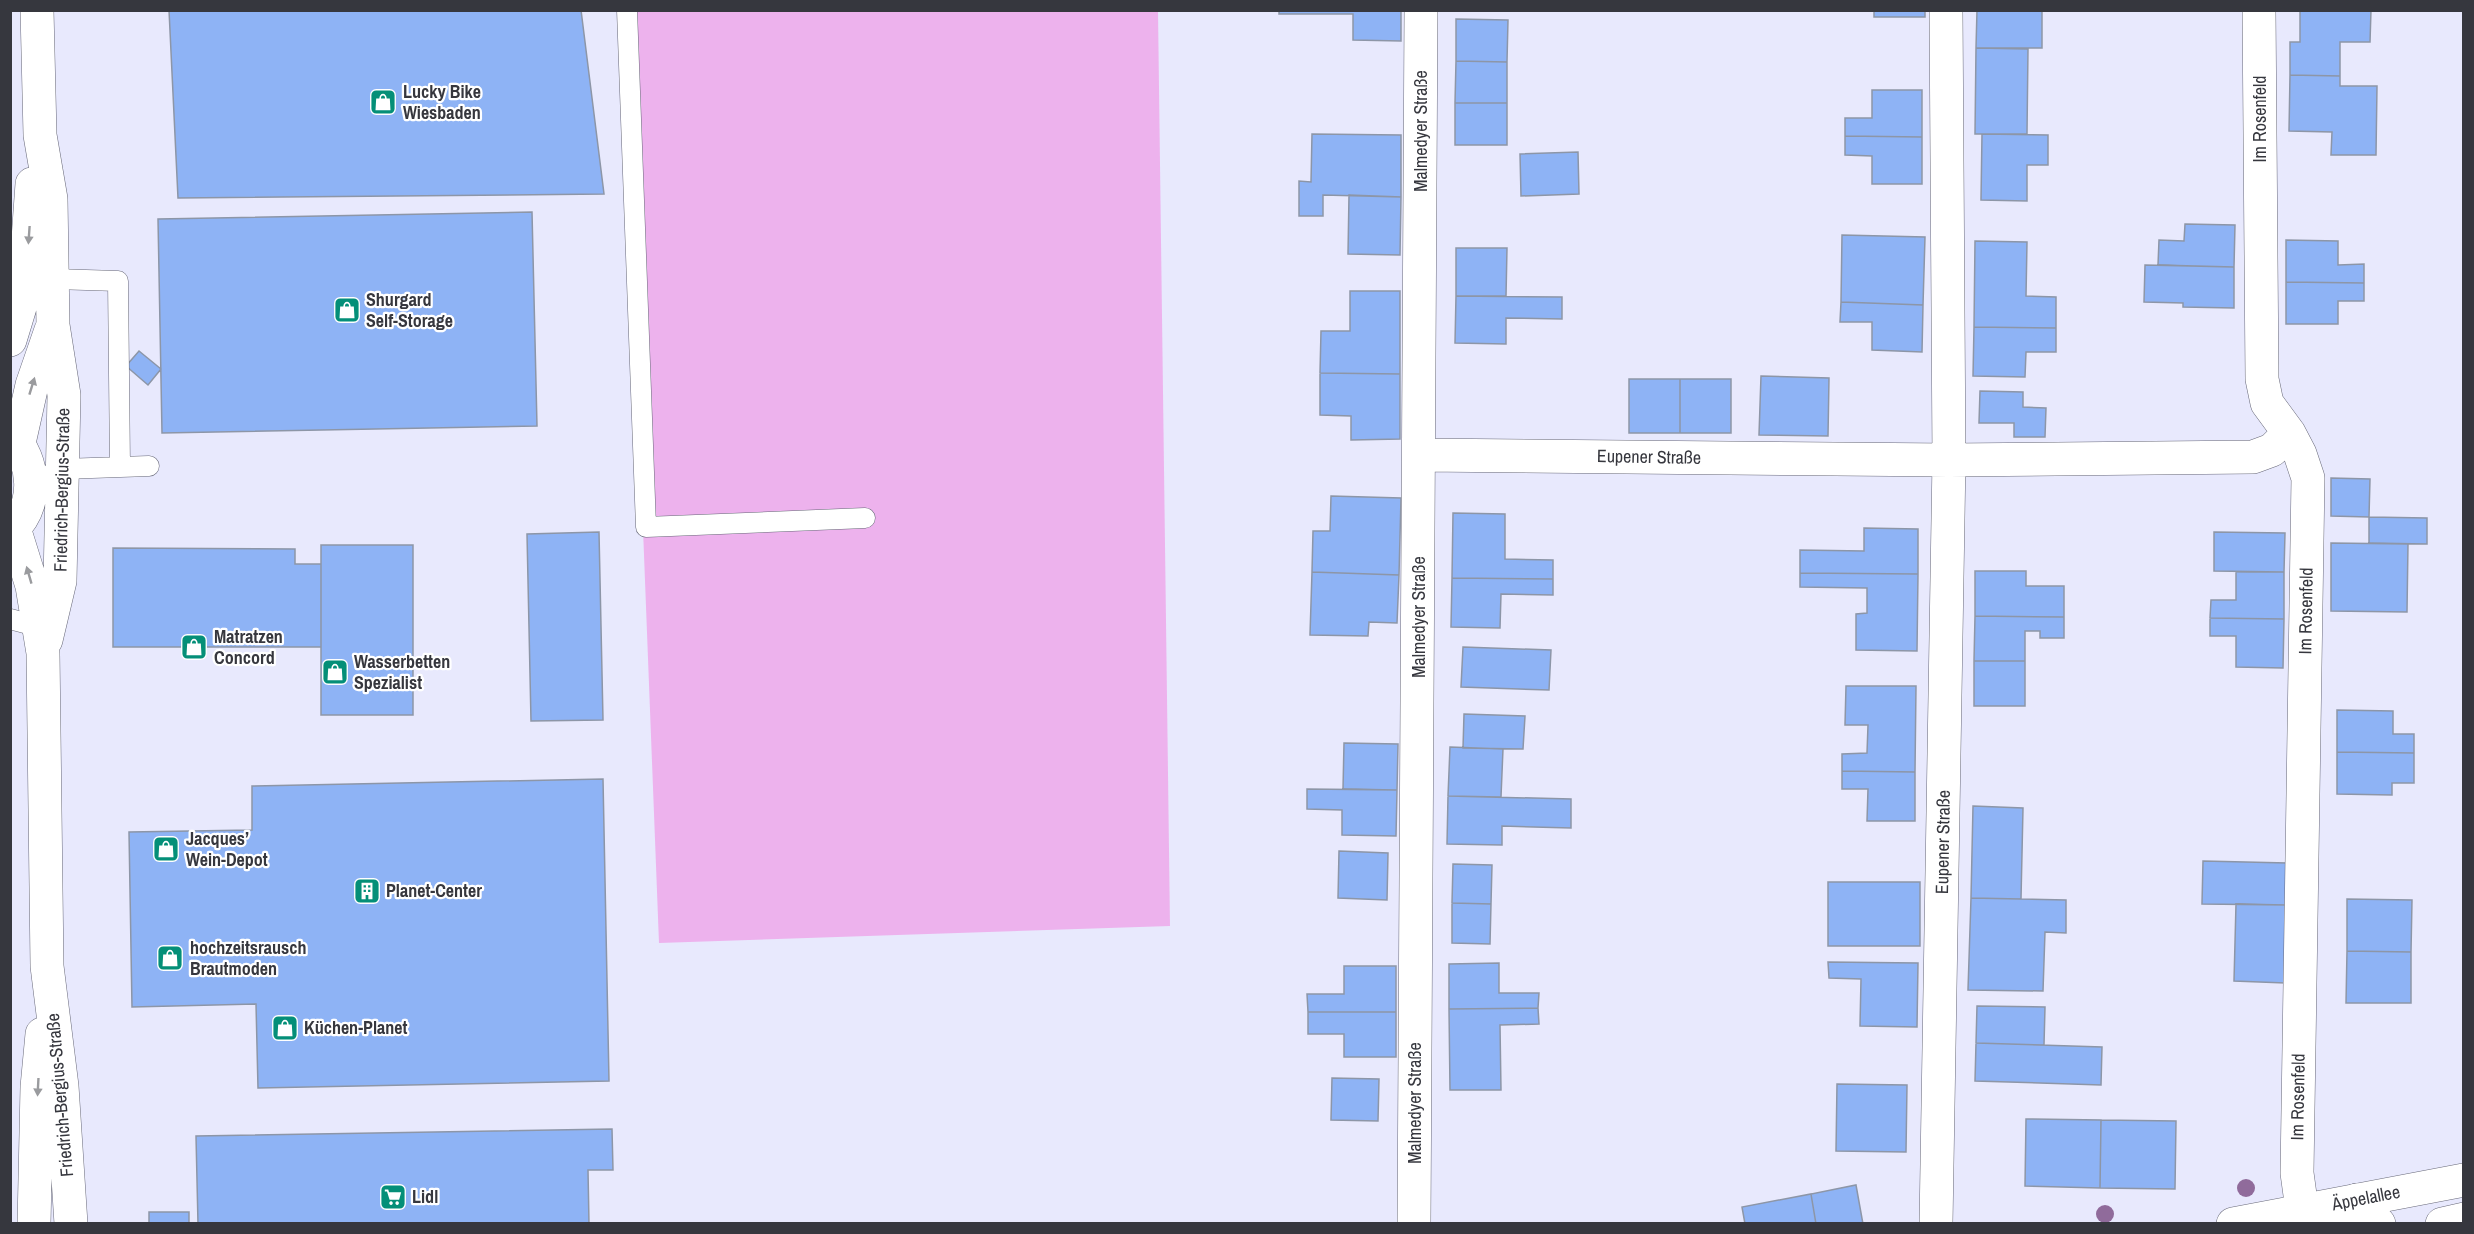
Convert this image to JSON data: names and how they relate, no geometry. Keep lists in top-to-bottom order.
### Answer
{
  "streets": {
    "street": [
      "Im Rosenfeld",
      "Malmedyer Straße",
      "Eupener Straße",
      "Friedrich-Bergius-Straße",
      "Äppelallee"
    ]
  },
  "crossings": [
    ["Im Rosenfeld", "Eupener Straße"],
    ["Im Rosenfeld", "Äppelallee"],
    ["Malmedyer Straße", "Eupener Straße"]
  ],
  "places": {
    "shop": [
      "Lucky Bike Wiesbaden",
      "Shurgard Self-Storage",
      "Matratzen Concord",
      "Wasserbetten Spezialist",
      "Jacques’ Wein-Depot",
      "hochzeitsrausch Brautmoden",
      "Küchen-Planet"
    ],
    "building": ["Planet-Center"],
    "supermarket": ["Lidl"]
  }
}
